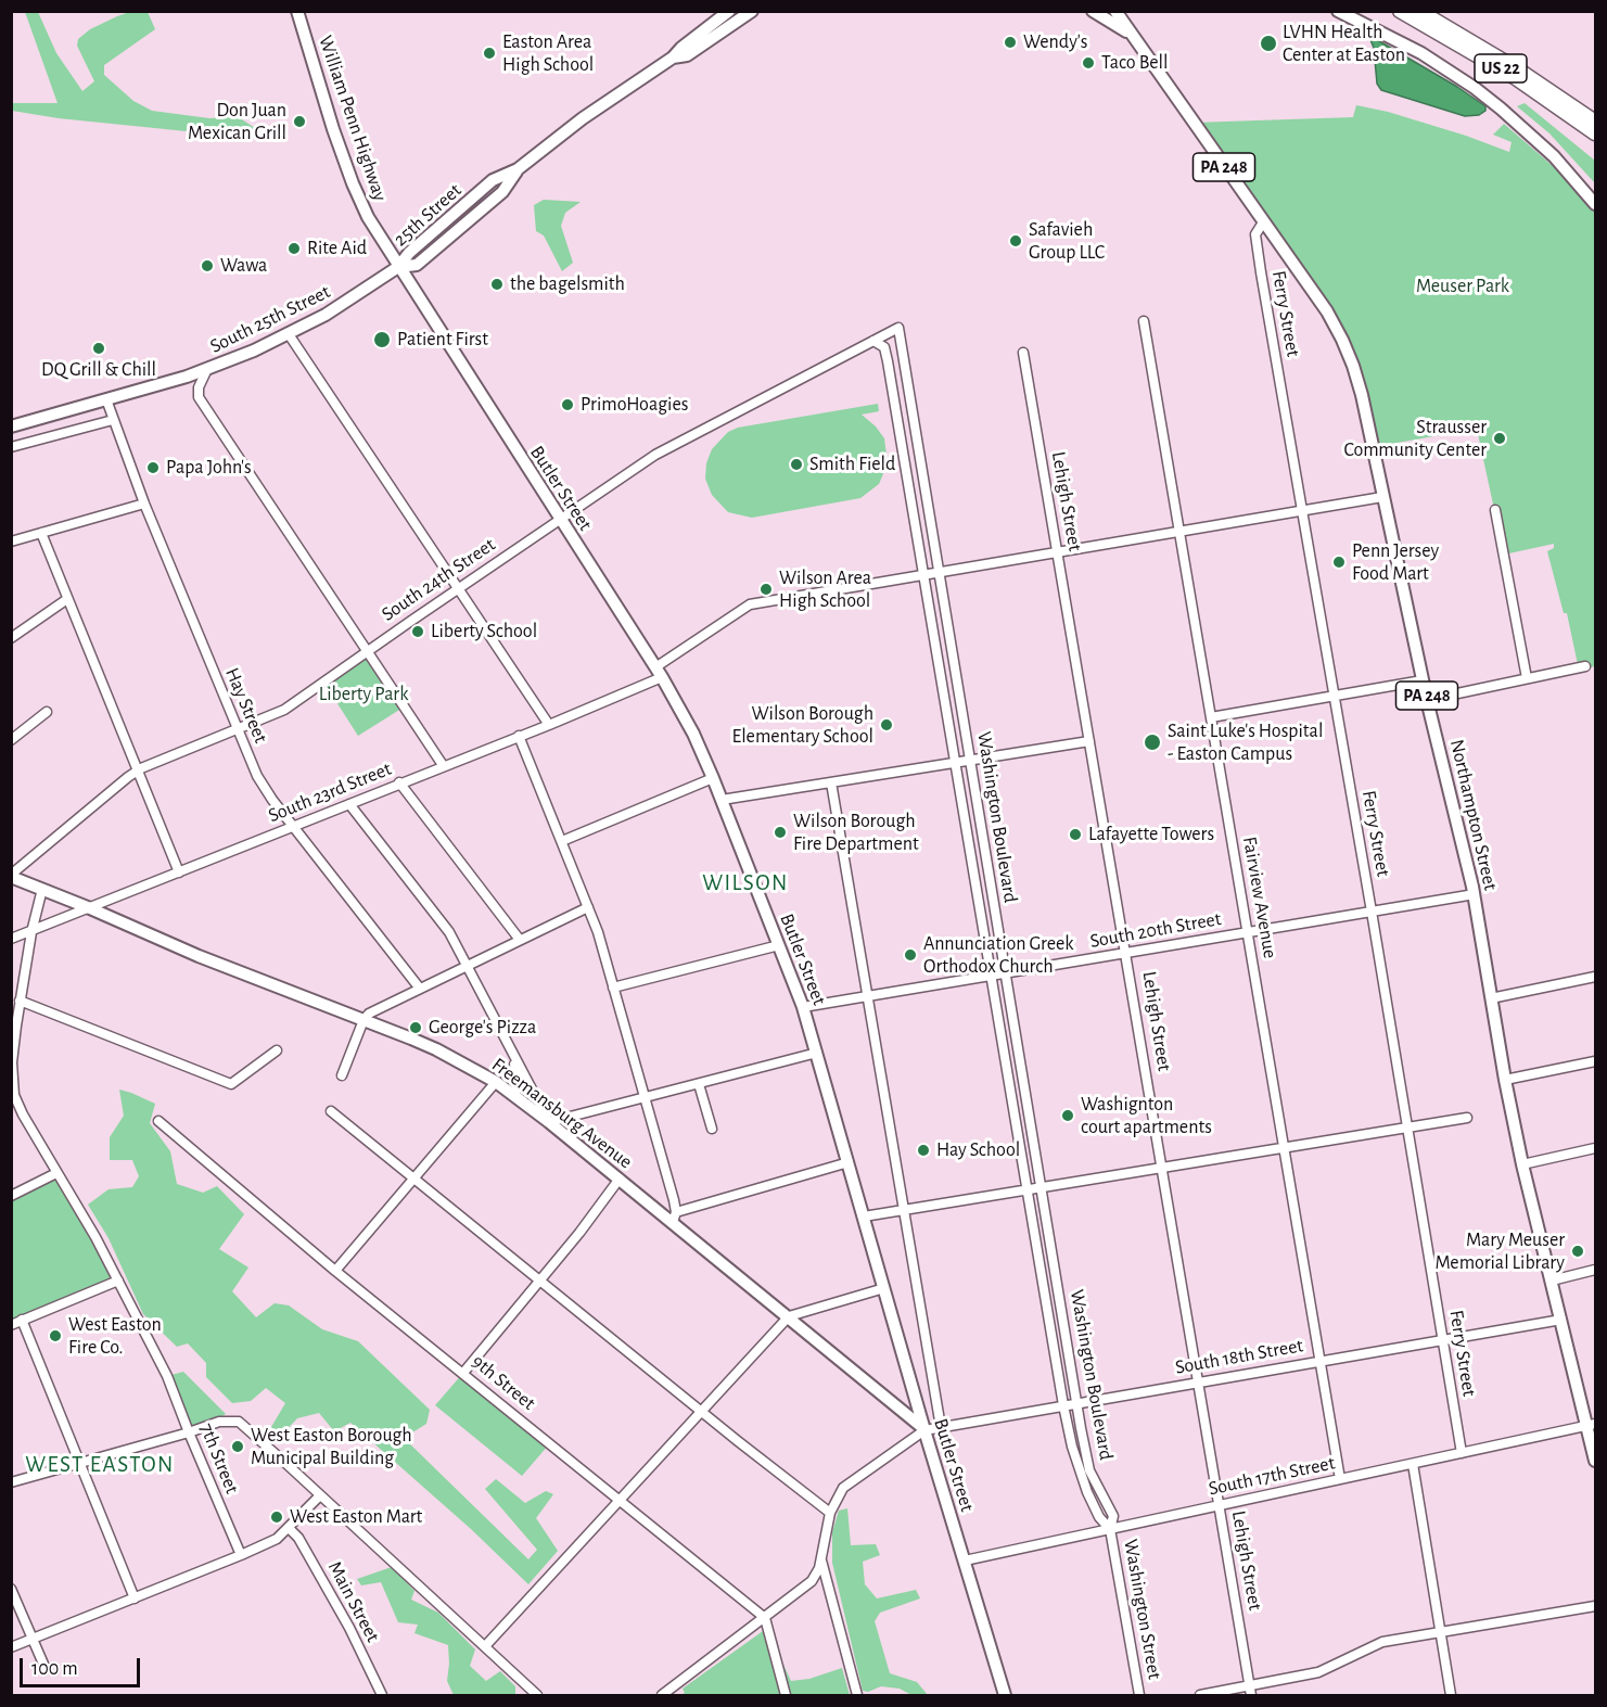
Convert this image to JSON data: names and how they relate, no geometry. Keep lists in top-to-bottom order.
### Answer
{
  "streets": {
    "highway": ["US 22"],
    "main road": [
      "William Penn Highway",
      "PA 248",
      "25th Street",
      "South 25th Street",
      "Butler Street",
      "Northampton Street",
      "Freemansburg Avenue"
    ],
    "street": [
      "Ferry Street",
      "Lehigh Street",
      "South 24th Street",
      "Hay Street",
      "South 23rd Street",
      "Washington Boulevard",
      "Fairview Avenue",
      "South 20th Street",
      "South 18th Street",
      "9th Street",
      "7th Street",
      "South 17th Street",
      "Main Street",
      "Washington Street"
    ]
  },
  "crossings": [
    ["William Penn Highway", "25th Street"],
    ["William Penn Highway", "South 25th Street"],
    ["William Penn Highway", "Butler Street"],
    ["25th Street", "South 25th Street"],
    ["25th Street", "Butler Street"],
    ["Ferry Street", "South 23rd Street"],
    ["Ferry Street", "Northampton Street"],
    ["Ferry Street", "South 20th Street"],
    ["Ferry Street", "South 18th Street"],
    ["Ferry Street", "South 17th Street"],
    ["South 25th Street", "Butler Street"],
    ["South 25th Street", "Hay Street"],
    ["Butler Street", "South 24th Street"],
    ["Butler Street", "South 23rd Street"],
    ["Butler Street", "South 20th Street"],
    ["Butler Street", "Freemansburg Avenue"],
    ["Butler Street", "South 18th Street"],
    ["Butler Street", "South 17th Street"],
    ["Lehigh Street", "South 23rd Street"],
    ["Lehigh Street", "South 20th Street"],
    ["Lehigh Street", "South 18th Street"],
    ["Lehigh Street", "South 17th Street"],
    ["South 24th Street", "Hay Street"],
    ["South 24th Street", "Washington Boulevard"],
    ["South 24th Street", "Freemansburg Avenue"],
    ["Hay Street", "South 23rd Street"],
    ["South 23rd Street", "Northampton Street"],
    ["South 23rd Street", "Washington Boulevard"],
    ["South 23rd Street", "Fairview Avenue"],
    ["South 23rd Street", "Freemansburg Avenue"],
    ["South 23rd Street", "7th Street"],
    ["Northampton Street", "South 20th Street"],
    ["Northampton Street", "South 18th Street"],
    ["Northampton Street", "South 17th Street"],
    ["Washington Boulevard", "South 20th Street"],
    ["Washington Boulevard", "South 18th Street"],
    ["Washington Boulevard", "South 17th Street"],
    ["Washington Boulevard", "Washington Street"],
    ["Fairview Avenue", "South 20th Street"],
    ["Fairview Avenue", "South 18th Street"],
    ["Fairview Avenue", "South 17th Street"],
    ["Freemansburg Avenue", "South 18th Street"],
    ["Freemansburg Avenue", "7th Street"],
    ["South 17th Street", "Washington Street"]
  ],
  "districts": ["WILSON", "WEST EASTON"],
  "parks": ["Meuser Park", "Liberty Park"],
  "places": [
    "Wendy's",
    "LVHN Health Center at Easton",
    "Easton Area High School",
    "Taco Bell",
    "Don Juan Mexican Grill",
    "Safavieh Group LLC",
    "Rite Aid",
    "Wawa",
    "the bagelsmith",
    "Patient First",
    "DQ Grill & Chill",
    "PrimoHoagies",
    "Strausser Community Center",
    "Smith Field",
    "Papa John's",
    "Penn Jersey Food Mart",
    "Wilson Area High School",
    "Liberty School",
    "Wilson Borough Elementary School",
    "Saint Luke's Hospital - Easton Campus",
    "Wilson Borough Fire Department",
    "Lafayette Towers",
    "Annunciation Greek Orthodox Church",
    "George's Pizza",
    "Washignton court apartments",
    "Hay School",
    "Mary Meuser Memorial Library",
    "West Easton Fire Co.",
    "West Easton Borough Municipal Building",
    "West Easton Mart"
  ],
  "scale_bar": "100 m"
}
